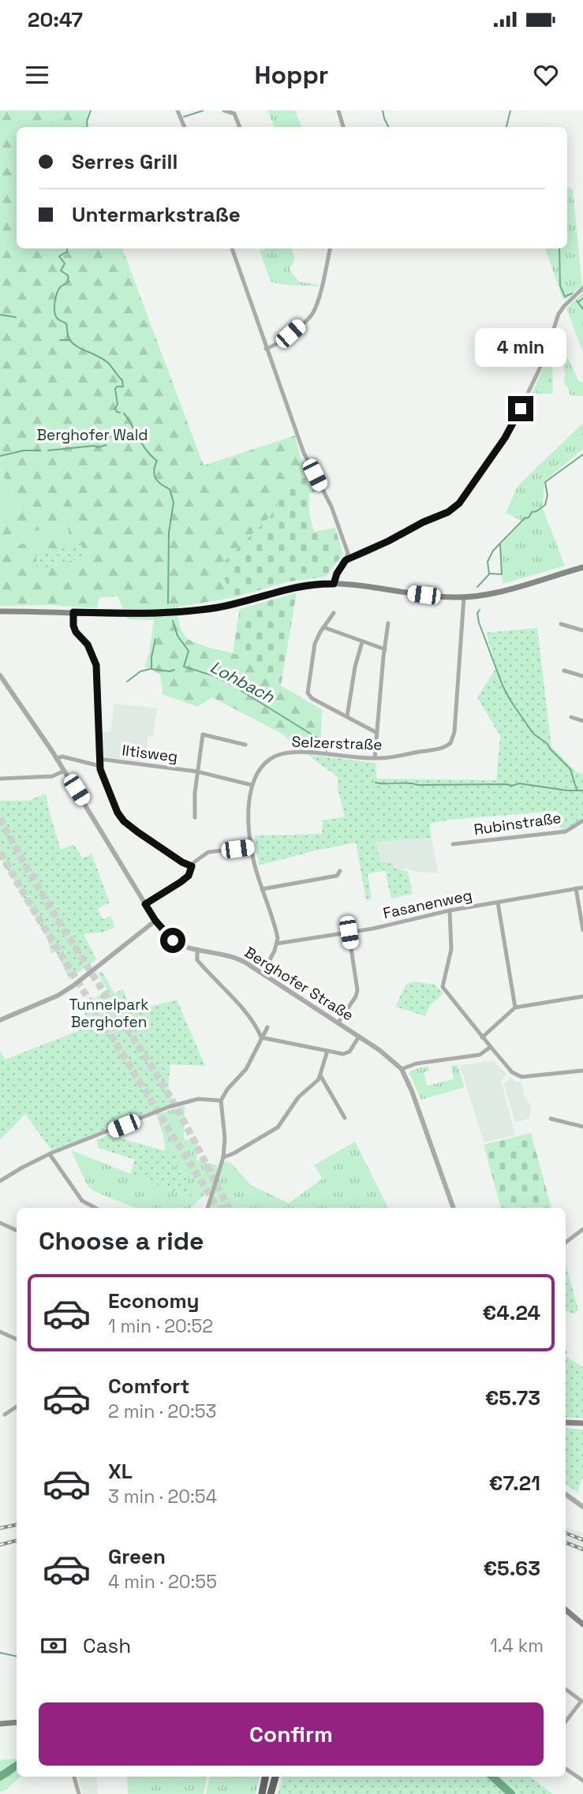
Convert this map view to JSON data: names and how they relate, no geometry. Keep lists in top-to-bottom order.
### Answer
{
  "streets": {
    "street": [
      "Selzerstraße",
      "Iltisweg",
      "Rubinstraße",
      "Fasanenweg",
      "Berghofer Straße"
    ]
  },
  "crossings": [
    ["Selzerstraße", "Iltisweg"],
    ["Selzerstraße", "Fasanenweg"],
    ["Iltisweg", "Berghofer Straße"]
  ],
  "water": ["Lohbach"],
  "parks": ["Berghofer Wald", "Tunnelpark Berghofen"],
  "page": {
    "status": "20:47",
    "header": "Hoppr",
    "banner": ["Serres Grill", "Untermarkstraße"],
    "bubble": "4 min",
    "heading": "Choose a ride",
    "list": [
      {
        "name": "Economy",
        "note": "1 min · 20:52",
        "value": "€4.24"
      },
      {
        "name": "Comfort",
        "note": "2 min · 20:53",
        "value": "€5.73"
      },
      {
        "name": "XL",
        "note": "3 min · 20:54",
        "value": "€7.21"
      },
      {
        "name": "Green",
        "note": "4 min · 20:55",
        "value": "€5.63"
      }
    ],
    "pay": ["Cash", "1.4 km"],
    "buttons": "Confirm"
  }
}
